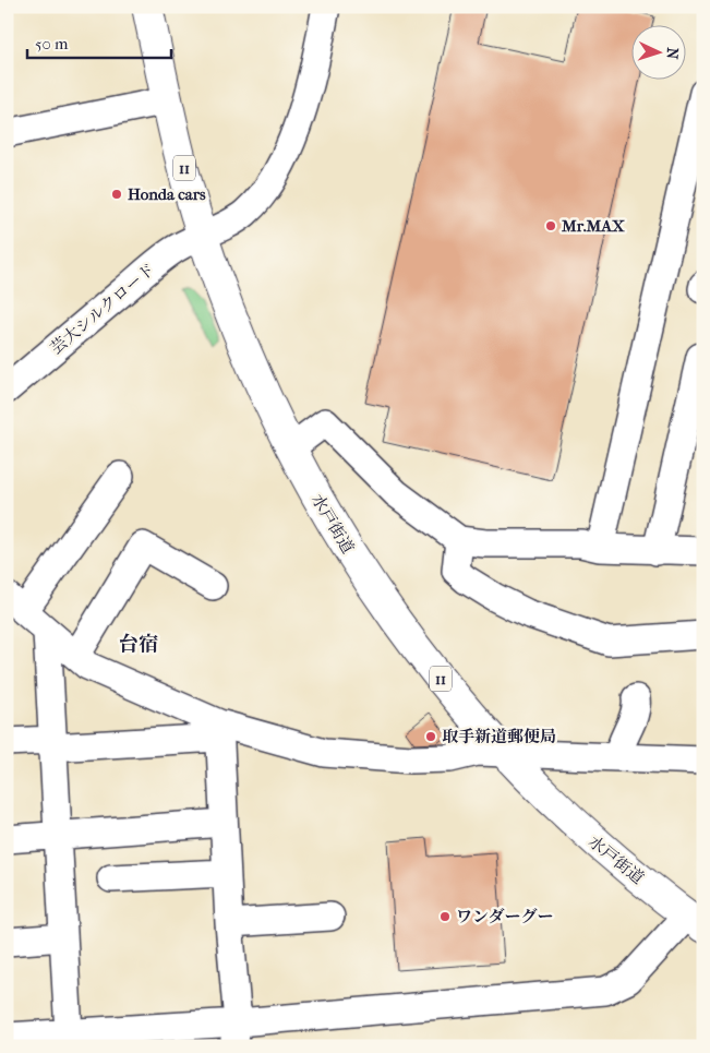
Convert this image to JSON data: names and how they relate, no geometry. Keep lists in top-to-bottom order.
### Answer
{
  "streets": {
    "main road": ["11", "水戸街道"],
    "street": ["芸大シルクロード"]
  },
  "crossings": [
    ["芸大シルクロード", "水戸街道"]
  ],
  "districts": ["台宿"],
  "places": [
    "Honda cars",
    "Mr.MAX",
    "取手新道郵便局",
    "ワンダーグー"
  ],
  "scale_bar": "50 m",
  "north": "right"
}
